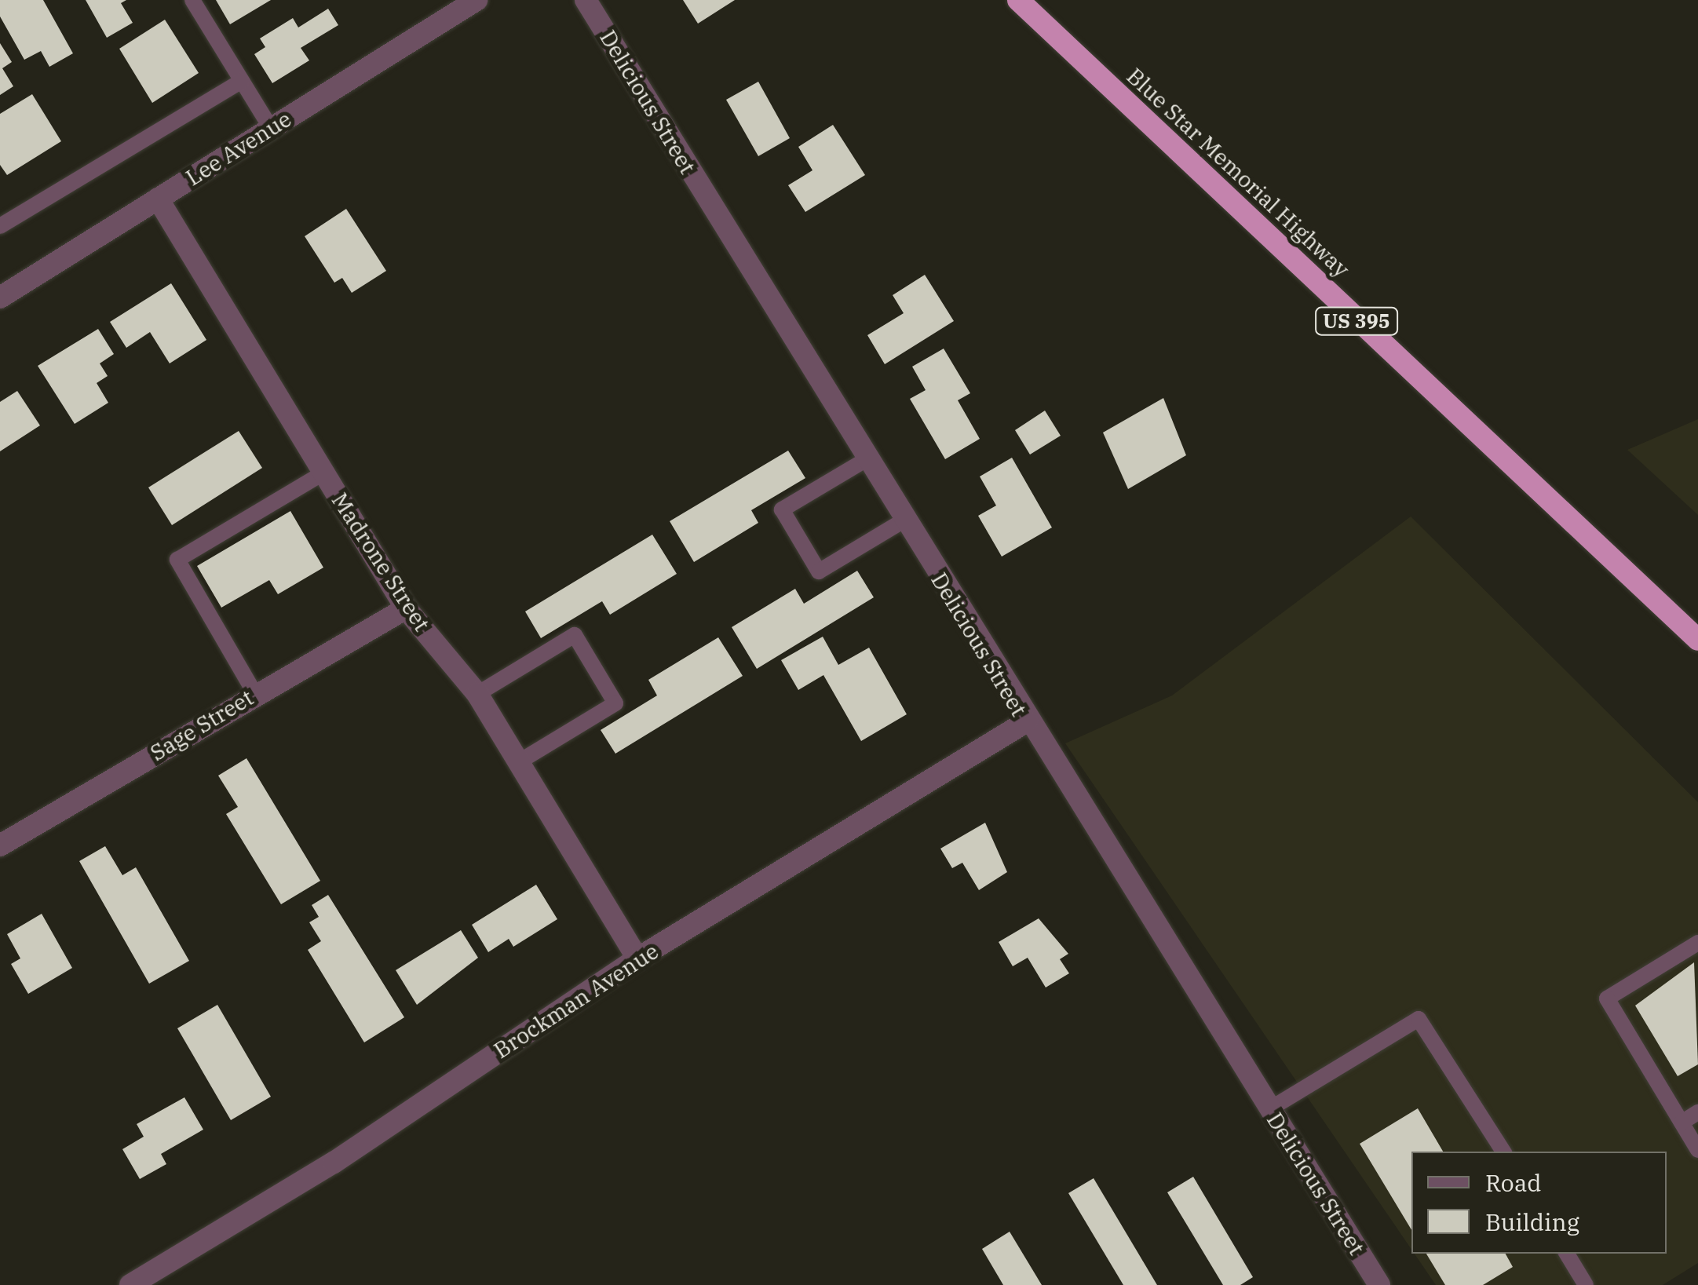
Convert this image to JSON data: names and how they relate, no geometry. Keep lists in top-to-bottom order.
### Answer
{
  "streets": {
    "highway": ["Blue Star Memorial Highway", "US 395"],
    "street": [
      "Delicious Street",
      "Lee Avenue",
      "Madrone Street",
      "Sage Street",
      "Brockman Avenue"
    ]
  },
  "crossings": [
    ["Delicious Street", "Brockman Avenue"],
    ["Lee Avenue", "Madrone Street"],
    ["Madrone Street", "Sage Street"],
    ["Madrone Street", "Brockman Avenue"]
  ],
  "legend": ["Road", "Building"]
}
